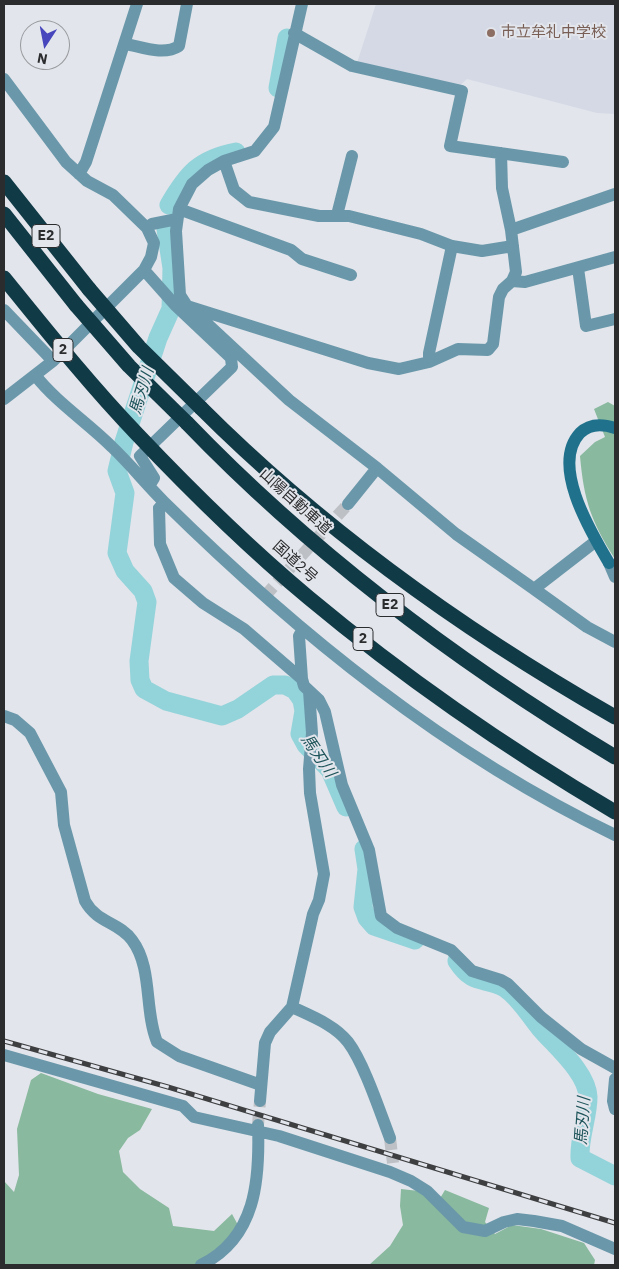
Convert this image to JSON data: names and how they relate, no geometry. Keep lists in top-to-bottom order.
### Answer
{
  "streets": {
    "highway": [
      "E2",
      "2",
      "山陽自動車道",
      "国道2号"
    ]
  },
  "water": ["馬刃川"],
  "places": ["市立牟礼中学校"],
  "north": "bottom"
}
